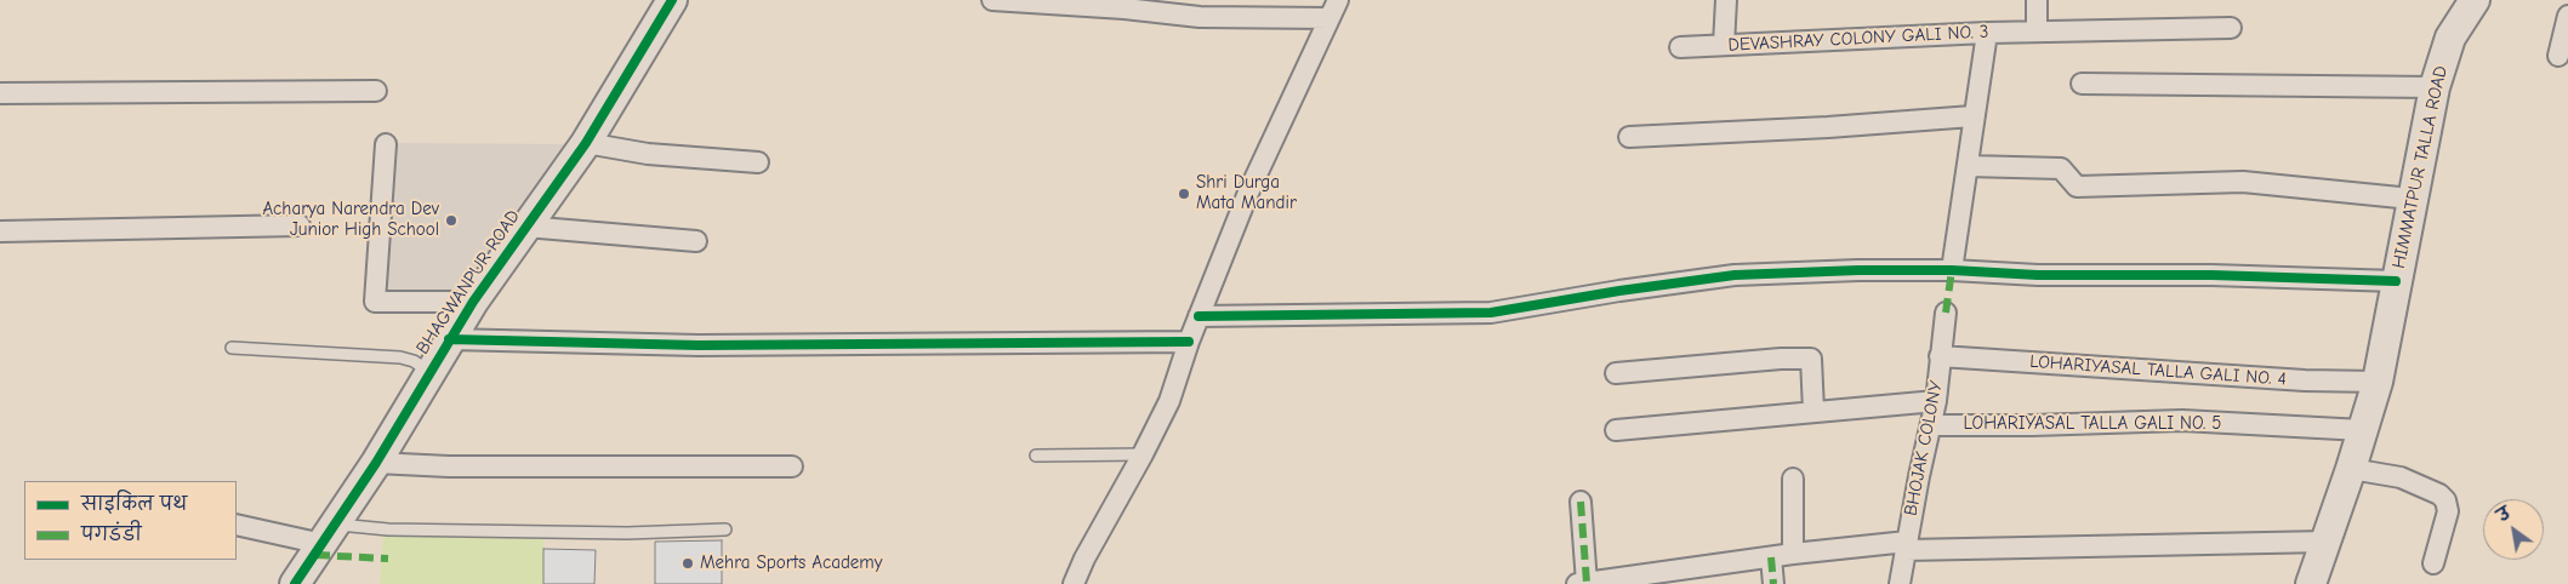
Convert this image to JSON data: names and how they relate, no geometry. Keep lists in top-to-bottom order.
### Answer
{
  "streets": {
    "street": [
      "DEVASHRAY COLONY GALI NO. 3",
      "HIMMATPUR TALLA ROAD",
      "BHAGWANPUR ROAD",
      "LOHARIYASAL TALLA GALI NO. 4",
      "LOHARIYASAL TALLA GALI NO. 5",
      "BHOJAK COLONY"
    ]
  },
  "crossings": [
    ["HIMMATPUR TALLA ROAD", "LOHARIYASAL TALLA GALI NO. 4"],
    ["HIMMATPUR TALLA ROAD", "LOHARIYASAL TALLA GALI NO. 5"],
    ["LOHARIYASAL TALLA GALI NO. 4", "BHOJAK COLONY"],
    ["LOHARIYASAL TALLA GALI NO. 5", "BHOJAK COLONY"]
  ],
  "places": ["Shri Durga Mata Mandir", "Acharya Narendra Dev Junior High School", "Mehra Sports Academy"],
  "legend": ["साइकिल पथ", "पगडंडी"],
  "north": "top left"
}
